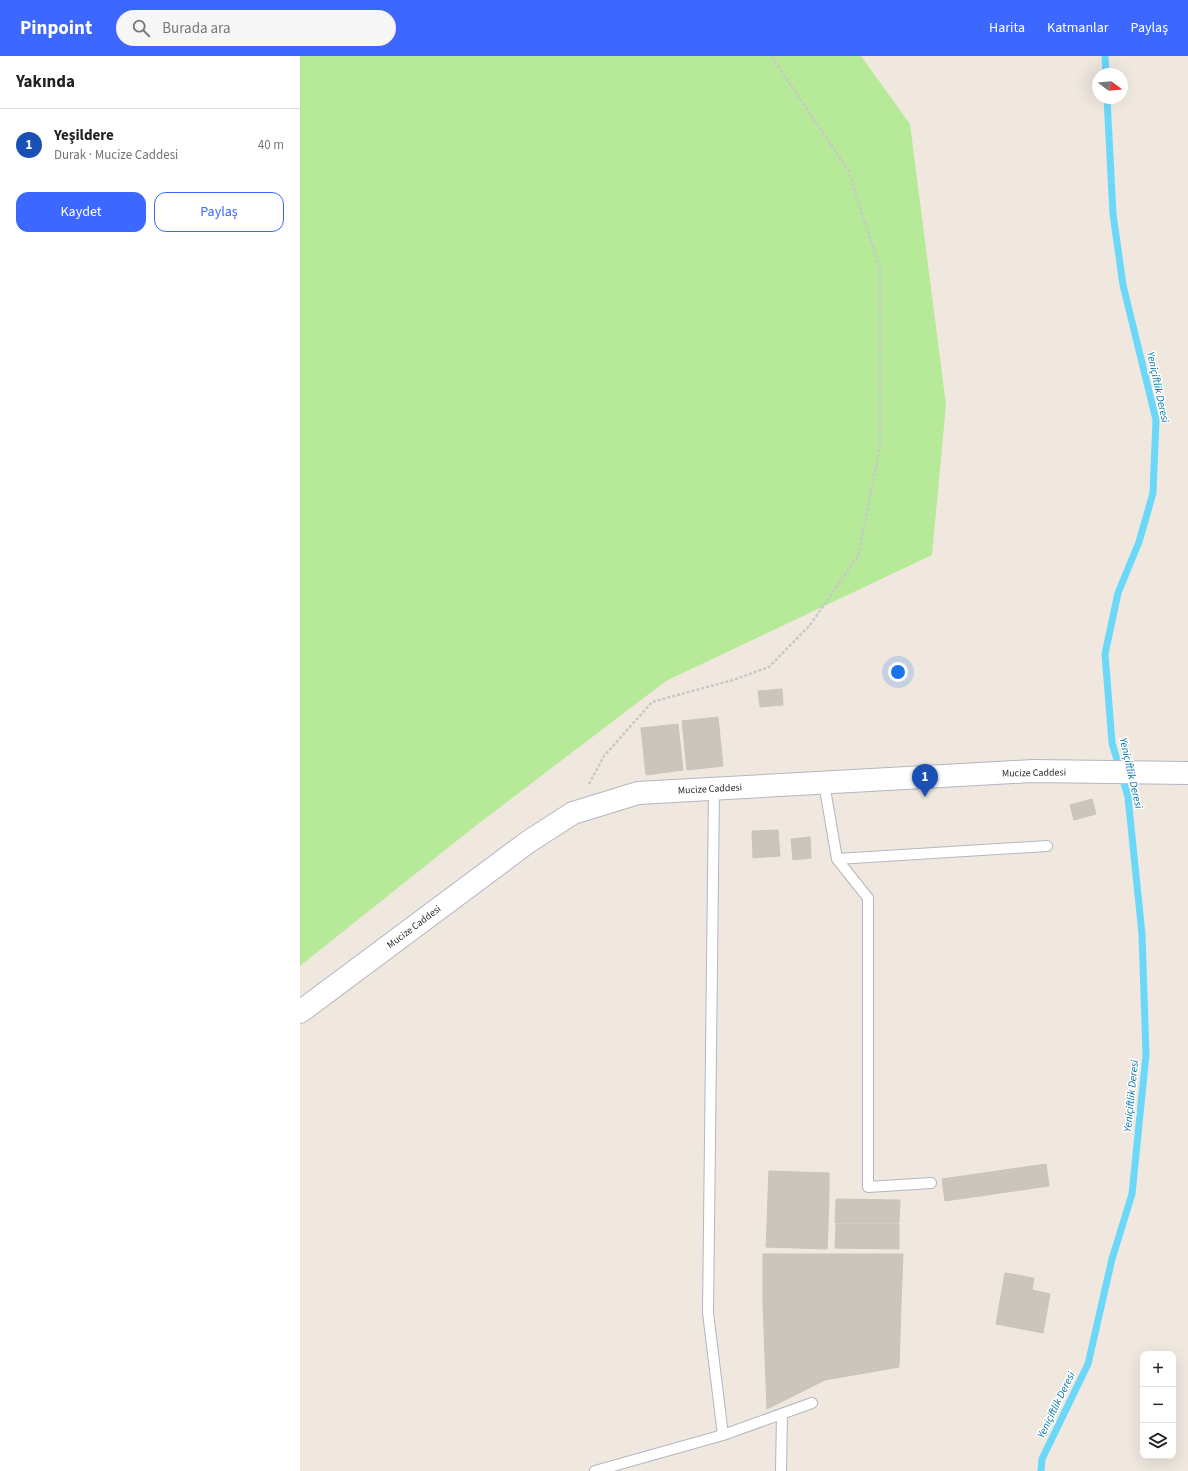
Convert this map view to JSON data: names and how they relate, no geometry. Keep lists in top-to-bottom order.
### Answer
{
  "streets": {
    "main road": ["Mucize Caddesi"]
  },
  "water": ["Yeniçiftlik Deresi"],
  "north": "right",
  "page": {
    "header": "Pinpoint",
    "search": "Burada ara",
    "nav": ["Harita", "Katmanlar", "Paylaş"],
    "heading": "Yakında",
    "list": [
      {
        "mark": "1",
        "name": "Yeşildere",
        "note": "Durak · Mucize Caddesi",
        "value": "40 m"
      }
    ],
    "buttons": ["Kaydet", "Paylaş"],
    "pins": "1",
    "map_buttons": ["+", "−"]
  }
}
